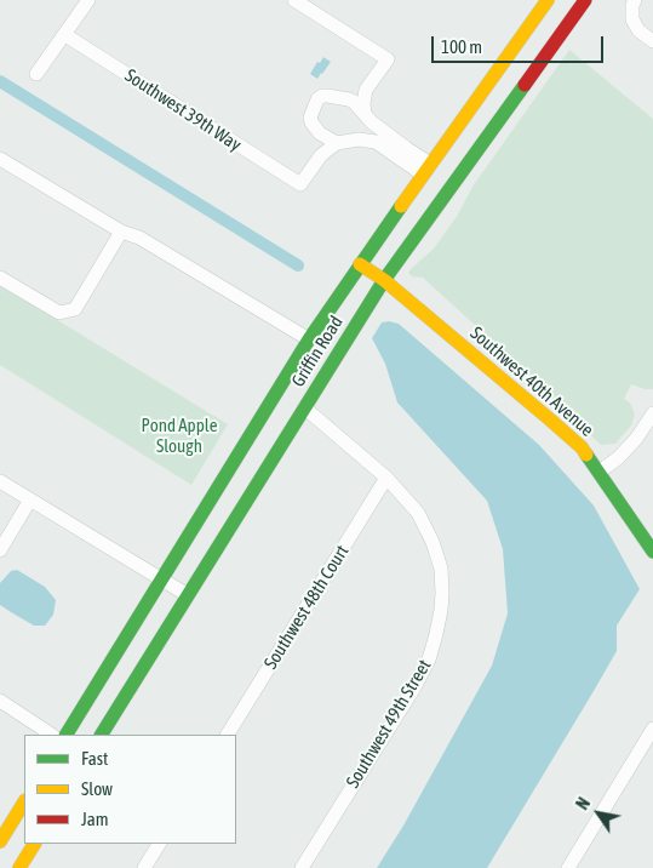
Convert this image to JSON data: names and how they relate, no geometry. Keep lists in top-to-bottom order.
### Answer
{
  "streets": {
    "main road": ["Griffin Road", "Southwest 40th Avenue"],
    "street": ["Southwest 39th Way", "Southwest 48th Court", "Southwest 49th Street"]
  },
  "crossings": [
    ["Griffin Road", "Southwest 40th Avenue"],
    ["Griffin Road", "Southwest 49th Street"],
    ["Southwest 48th Court", "Southwest 49th Street"]
  ],
  "parks": ["Pond Apple Slough"],
  "legend": ["Fast", "Slow", "Jam"],
  "scale_bar": "100 m",
  "north": "top left"
}
